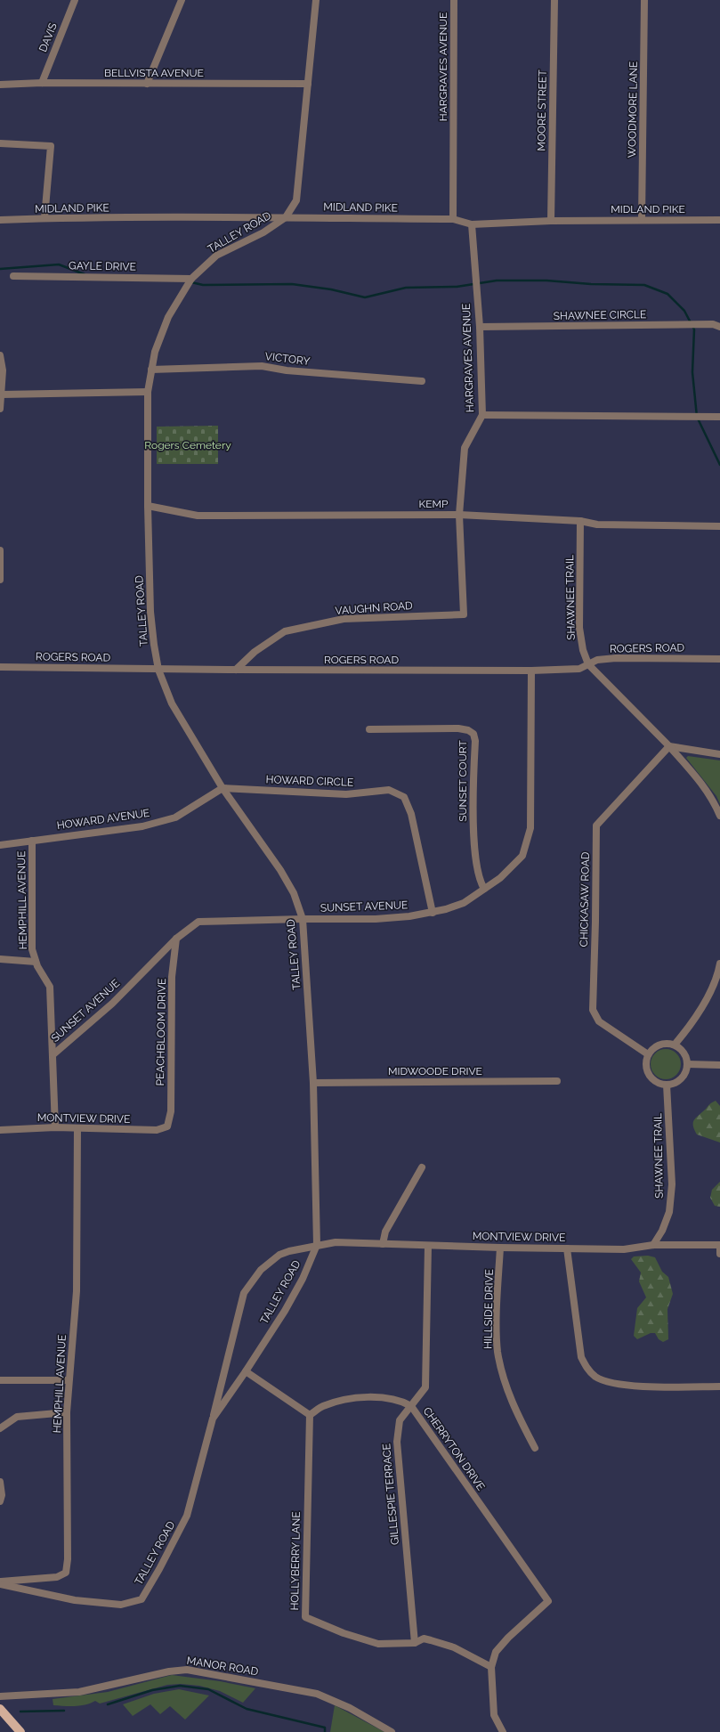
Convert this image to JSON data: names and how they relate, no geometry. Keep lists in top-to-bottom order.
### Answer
{
  "streets": {
    "street": [
      "DAVIS",
      "HARGRAVES AVENUE",
      "BELLVISTA AVENUE",
      "WOODMORE LANE",
      "MOORE STREET",
      "MIDLAND PIKE",
      "TALLEY ROAD",
      "GAYLE DRIVE",
      "SHAWNEE CIRCLE",
      "VICTORY",
      "KEMP",
      "SHAWNEE TRAIL",
      "VAUGHN ROAD",
      "ROGERS ROAD",
      "HOWARD CIRCLE",
      "SUNSET COURT",
      "HOWARD AVENUE",
      "CHICKASAW ROAD",
      "HEMPHILL AVENUE",
      "SUNSET AVENUE",
      "PEACHBLOOM DRIVE",
      "MIDWOODE DRIVE",
      "MONTVIEW DRIVE",
      "HILLSIDE DRIVE",
      "CHERRYTON DRIVE",
      "GILLESPIE TERRACE",
      "HOLLYBERRY LANE",
      "MANOR ROAD"
    ]
  },
  "crossings": [
    ["DAVIS", "BELLVISTA AVENUE"],
    ["HARGRAVES AVENUE", "MIDLAND PIKE"],
    ["HARGRAVES AVENUE", "SHAWNEE CIRCLE"],
    ["HARGRAVES AVENUE", "KEMP"],
    ["HARGRAVES AVENUE", "VAUGHN ROAD"],
    ["BELLVISTA AVENUE", "TALLEY ROAD"],
    ["WOODMORE LANE", "MIDLAND PIKE"],
    ["MOORE STREET", "MIDLAND PIKE"],
    ["MIDLAND PIKE", "TALLEY ROAD"],
    ["TALLEY ROAD", "GAYLE DRIVE"],
    ["TALLEY ROAD", "VICTORY"],
    ["TALLEY ROAD", "KEMP"],
    ["TALLEY ROAD", "ROGERS ROAD"],
    ["TALLEY ROAD", "HOWARD CIRCLE"],
    ["TALLEY ROAD", "HOWARD AVENUE"],
    ["TALLEY ROAD", "HEMPHILL AVENUE"],
    ["TALLEY ROAD", "SUNSET AVENUE"],
    ["TALLEY ROAD", "MIDWOODE DRIVE"],
    ["TALLEY ROAD", "MONTVIEW DRIVE"],
    ["KEMP", "SHAWNEE TRAIL"],
    ["SHAWNEE TRAIL", "ROGERS ROAD"],
    ["SHAWNEE TRAIL", "CHICKASAW ROAD"],
    ["SHAWNEE TRAIL", "MONTVIEW DRIVE"],
    ["VAUGHN ROAD", "ROGERS ROAD"],
    ["ROGERS ROAD", "SUNSET AVENUE"],
    ["HOWARD CIRCLE", "HOWARD AVENUE"],
    ["HOWARD CIRCLE", "SUNSET AVENUE"],
    ["SUNSET COURT", "SUNSET AVENUE"],
    ["HOWARD AVENUE", "HEMPHILL AVENUE"],
    ["HEMPHILL AVENUE", "SUNSET AVENUE"],
    ["HEMPHILL AVENUE", "MONTVIEW DRIVE"],
    ["SUNSET AVENUE", "PEACHBLOOM DRIVE"],
    ["PEACHBLOOM DRIVE", "MONTVIEW DRIVE"],
    ["MONTVIEW DRIVE", "HILLSIDE DRIVE"],
    ["MONTVIEW DRIVE", "GILLESPIE TERRACE"],
    ["CHERRYTON DRIVE", "GILLESPIE TERRACE"],
    ["CHERRYTON DRIVE", "HOLLYBERRY LANE"],
    ["GILLESPIE TERRACE", "HOLLYBERRY LANE"]
  ],
  "parks": ["Rogers Cemetery"]
}
